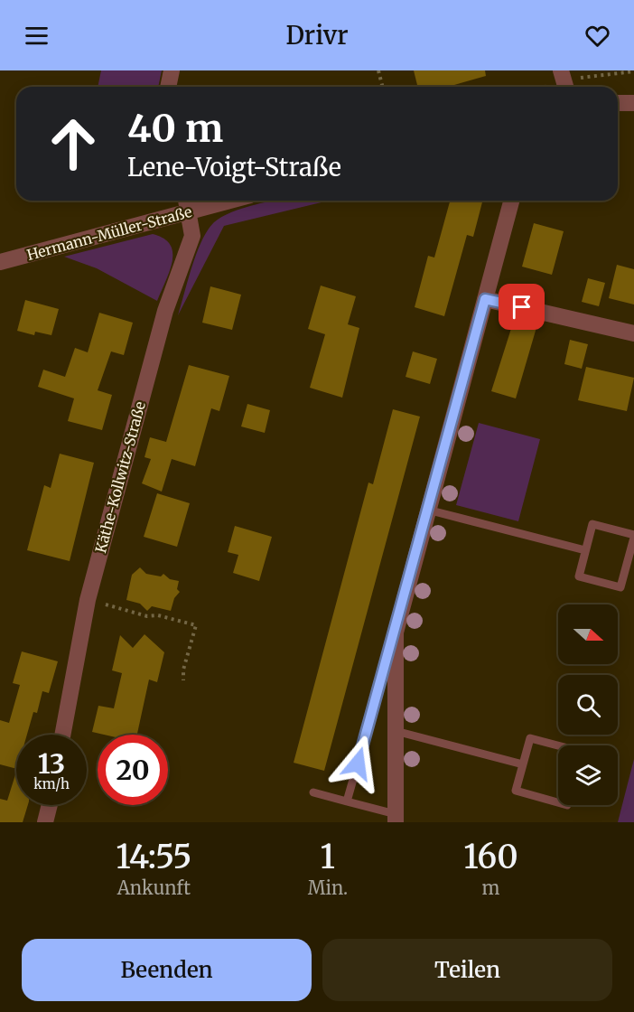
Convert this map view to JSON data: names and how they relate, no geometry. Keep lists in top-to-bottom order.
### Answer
{
  "streets": {
    "street": ["Hermann-Müller-Straße", "Käthe-Kollwitz-Straße"]
  },
  "crossings": [
    ["Hermann-Müller-Straße", "Käthe-Kollwitz-Straße"]
  ],
  "north": "right",
  "page": {
    "header": "Drivr",
    "turn": ["40 m", "Lene-Voigt-Straße"],
    "speed": "13 km/h",
    "limit": "20",
    "eta": [
      "14:55",
      "Ankunft",
      "1",
      "Min.",
      "160",
      "m"
    ],
    "buttons": ["Beenden", "Teilen"]
  }
}
